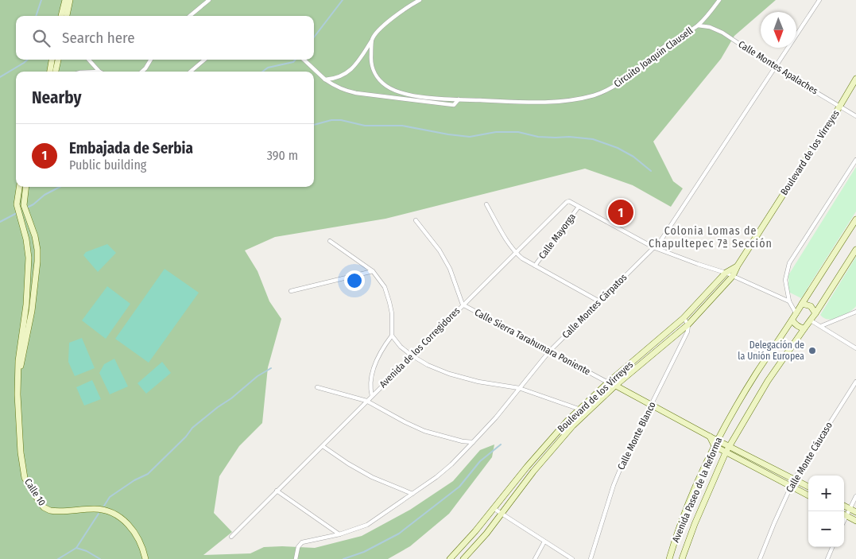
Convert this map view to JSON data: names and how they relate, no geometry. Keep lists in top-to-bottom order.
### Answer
{
  "streets": {
    "street": [
      "Circuito Joaquín Clausell",
      "Calle Montes Apalaches",
      "Boulevard de los Virreyes",
      "Calle Mayorga",
      "Calle Montes Cárpatos",
      "Calle Sierra Tarahumara Poniente",
      "Avenida de los Corregidores",
      "Calle Monte Blanco",
      "Calle Monte Cáucaso",
      "Avenida Paseo de la Reforma",
      "Calle 10"
    ]
  },
  "crossings": [
    ["Circuito Joaquín Clausell", "Calle Montes Apalaches"],
    ["Calle Montes Apalaches", "Boulevard de los Virreyes"],
    ["Calle Montes Apalaches", "Calle Montes Cárpatos"],
    ["Boulevard de los Virreyes", "Calle Sierra Tarahumara Poniente"],
    ["Boulevard de los Virreyes", "Calle Monte Blanco"],
    ["Calle Mayorga", "Avenida de los Corregidores"],
    ["Calle Montes Cárpatos", "Calle Sierra Tarahumara Poniente"],
    ["Calle Sierra Tarahumara Poniente", "Avenida de los Corregidores"],
    ["Calle Sierra Tarahumara Poniente", "Calle Monte Blanco"],
    ["Calle Sierra Tarahumara Poniente", "Calle Monte Cáucaso"],
    ["Calle Sierra Tarahumara Poniente", "Avenida Paseo de la Reforma"]
  ],
  "districts": ["Colonia Lomas de Chapultepec 7ª Sección"],
  "places": ["Delegación de la Unión Europea"],
  "north": "bottom",
  "page": {
    "search": "Search here",
    "heading": "Nearby",
    "list": [
      {
        "mark": "1",
        "name": "Embajada de Serbia",
        "note": "Public building",
        "value": "390 m"
      }
    ],
    "pins": "1",
    "map_buttons": ["+", "−"]
  }
}
